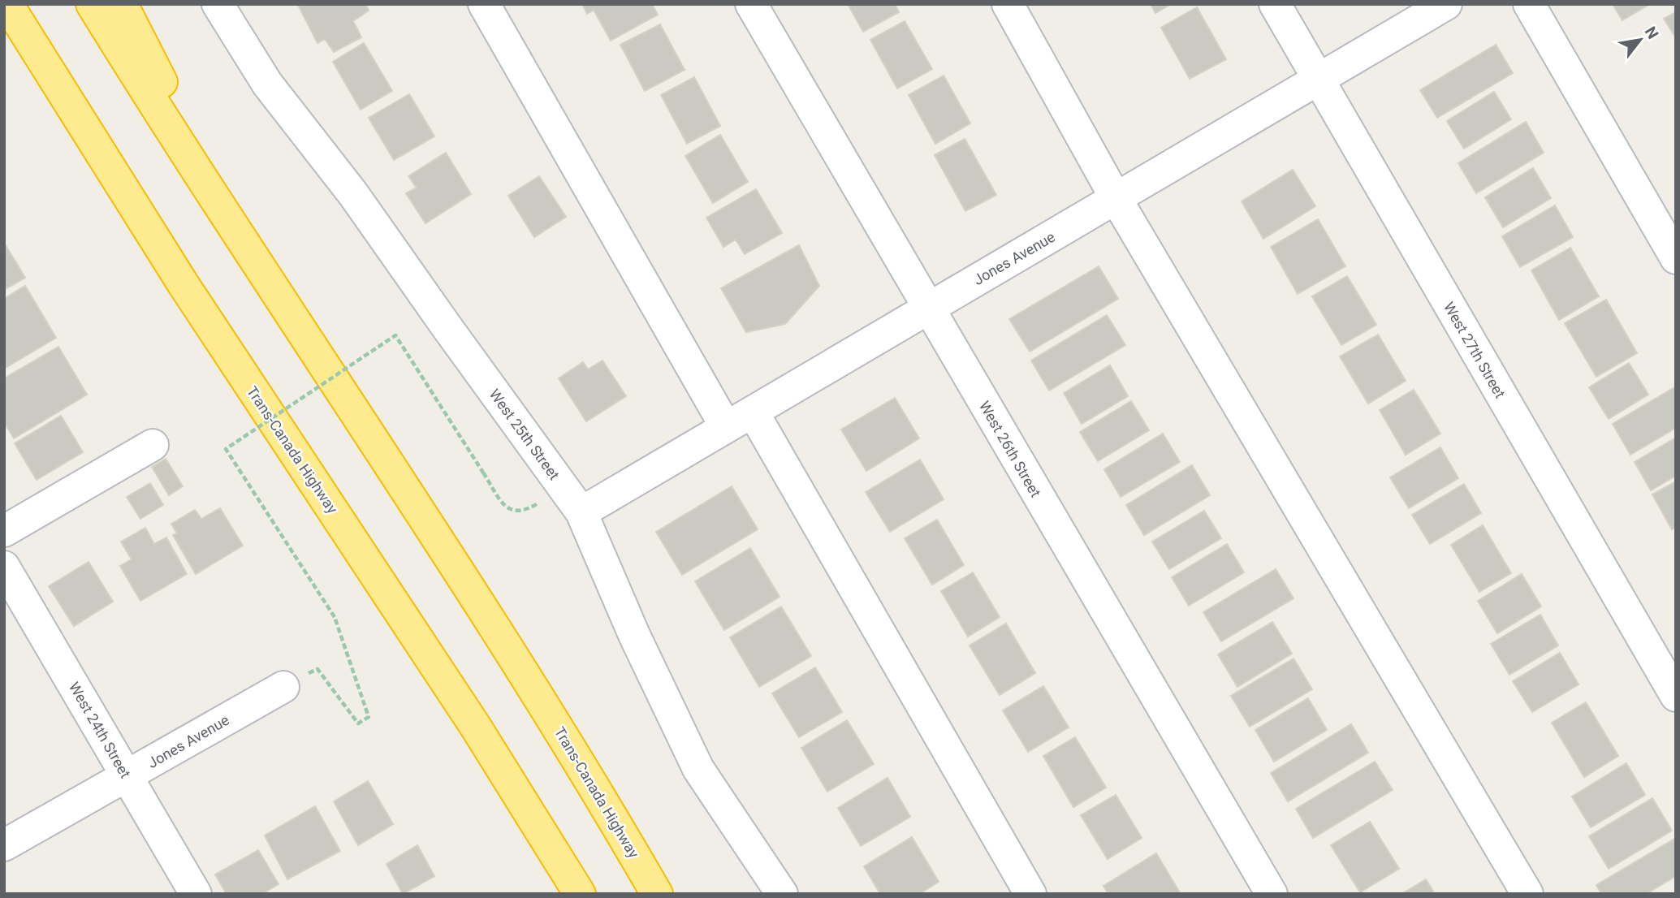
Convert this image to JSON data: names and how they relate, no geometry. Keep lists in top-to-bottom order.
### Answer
{
  "streets": {
    "highway": ["Trans-Canada Highway"],
    "street": [
      "Jones Avenue",
      "West 27th Street",
      "West 25th Street",
      "West 26th Street",
      "West 24th Street"
    ]
  },
  "crossings": [
    ["Jones Avenue", "West 27th Street"],
    ["Jones Avenue", "West 25th Street"],
    ["Jones Avenue", "West 26th Street"],
    ["Jones Avenue", "West 24th Street"]
  ],
  "north": "top right"
}
